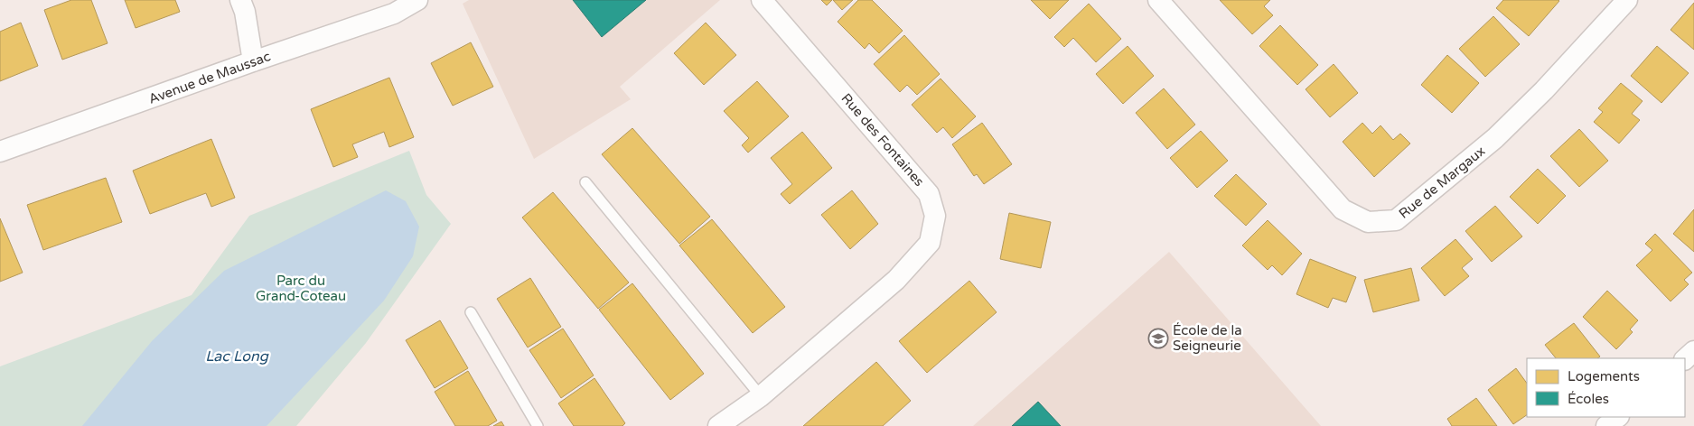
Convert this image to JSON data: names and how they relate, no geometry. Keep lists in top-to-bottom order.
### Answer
{
  "streets": {
    "street": ["Avenue de Maussac", "Rue des Fontaines", "Rue de Margaux"]
  },
  "water": ["Lac Long"],
  "parks": ["Parc du Grand-Coteau"],
  "places": {
    "school or university": ["École de la Seigneurie"]
  },
  "legend": ["Logements", "Écoles"]
}
